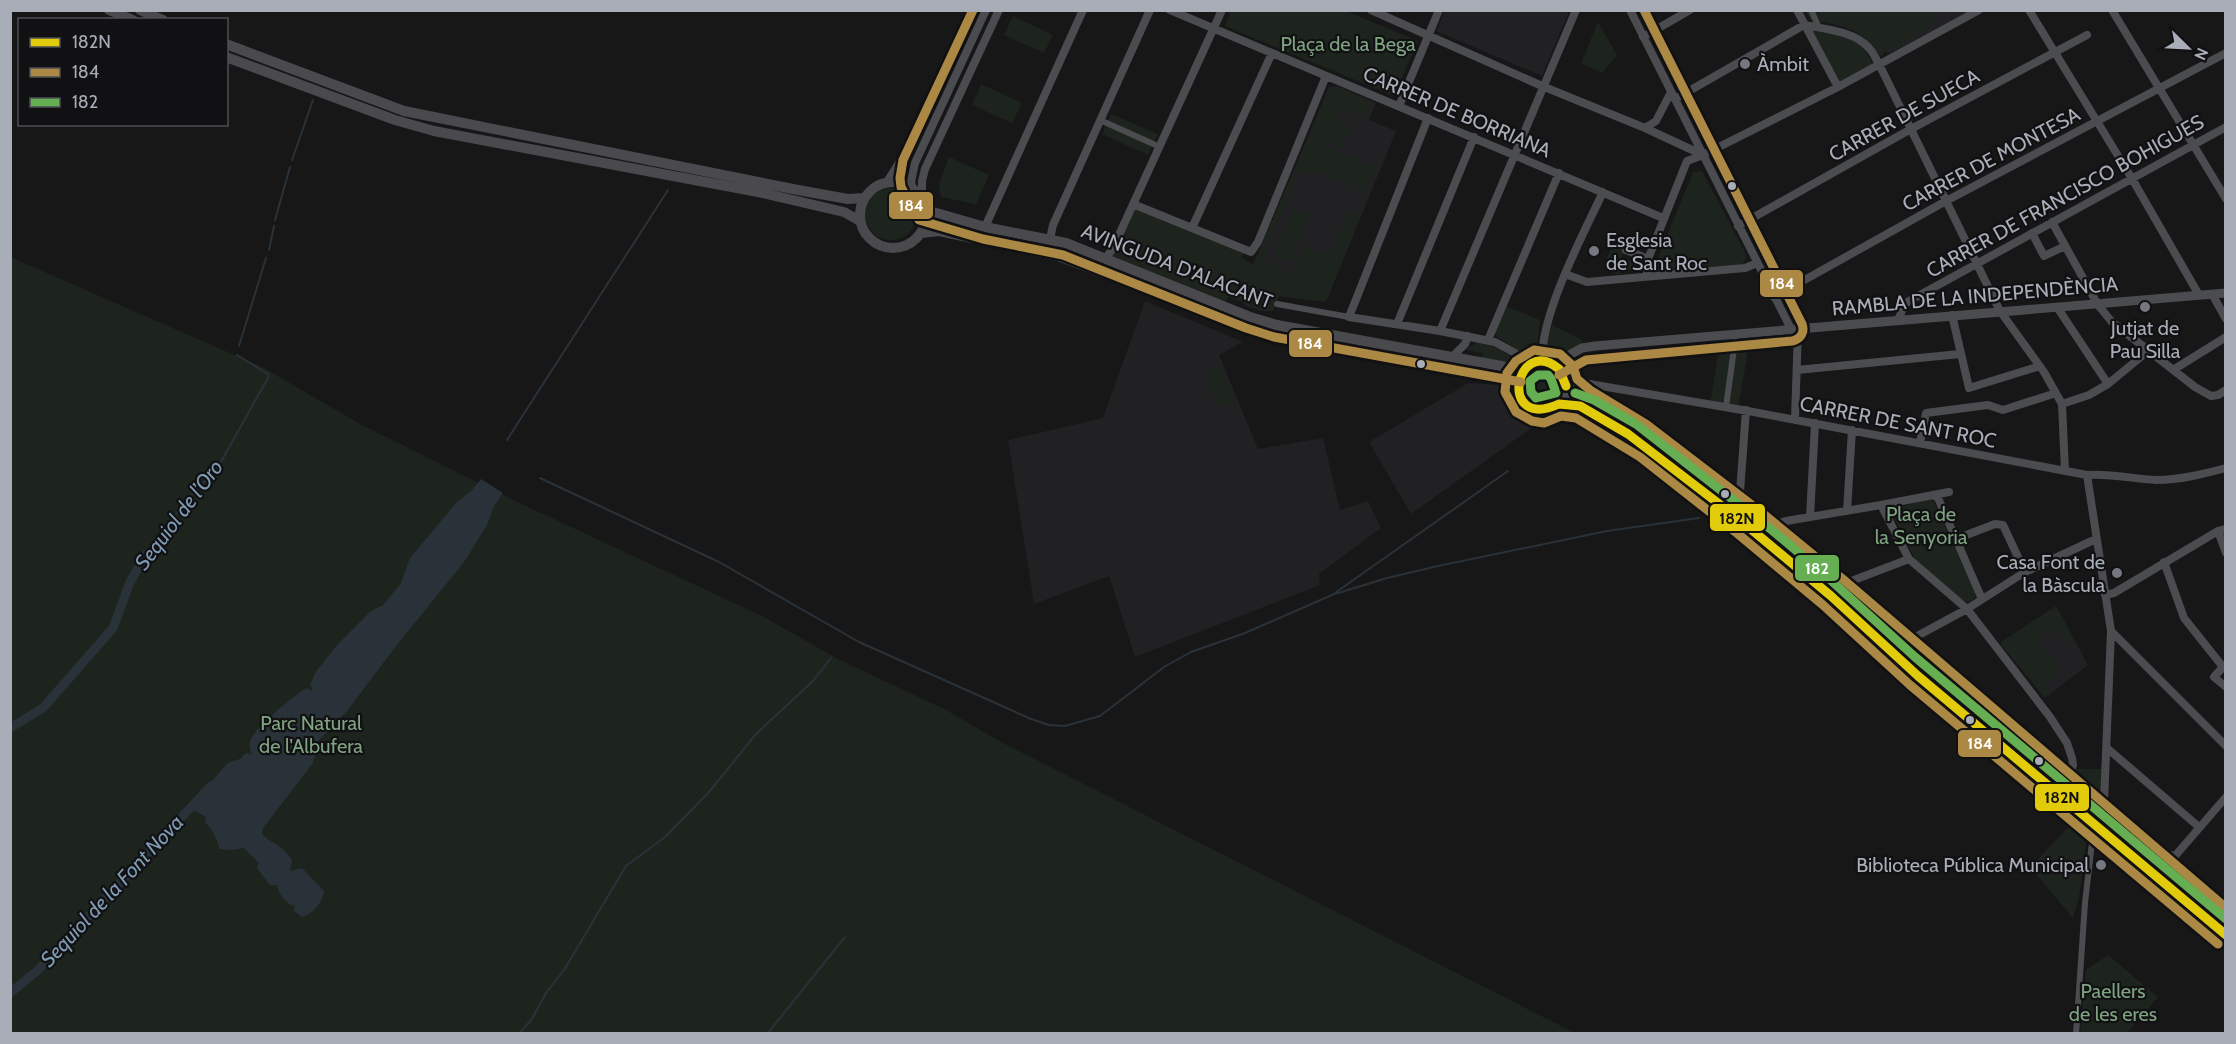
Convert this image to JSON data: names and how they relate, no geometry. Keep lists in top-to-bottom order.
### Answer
{
  "streets": {
    "main road": ["AVINGUDA D'ALACANT"],
    "street": [
      "CARRER DE BORRIANA",
      "CARRER DE SUECA",
      "CARRER DE MONTESA",
      "CARRER DE FRANCISCO BOHIGUES",
      "RAMBLA DE LA INDEPENDÈNCIA",
      "CARRER DE SANT ROC"
    ]
  },
  "crossings": [
    ["CARRER DE FRANCISCO BOHIGUES", "RAMBLA DE LA INDEPENDÈNCIA"],
    ["AVINGUDA D'ALACANT", "RAMBLA DE LA INDEPENDÈNCIA"],
    ["AVINGUDA D'ALACANT", "CARRER DE SANT ROC"],
    ["RAMBLA DE LA INDEPENDÈNCIA", "CARRER DE SANT ROC"]
  ],
  "water": ["Sequiol de l’Oro", "Sequiol de la Font Nova"],
  "parks": [
    "Plaça de la Bega",
    "Plaça de la Senyoria",
    "Parc Natural de l'Albufera",
    "Paellers de les eres"
  ],
  "places": [
    "Àmbit",
    "Esglesia de Sant Roc",
    "Jutjat de Pau Silla",
    "Casa Font de la Bàscula",
    "Biblioteca Pública Municipal"
  ],
  "lines": ["transit line 184", "transit line 182N", "transit line 182"],
  "legend": ["182N", "184", "182"],
  "north": "bottom right"
}
